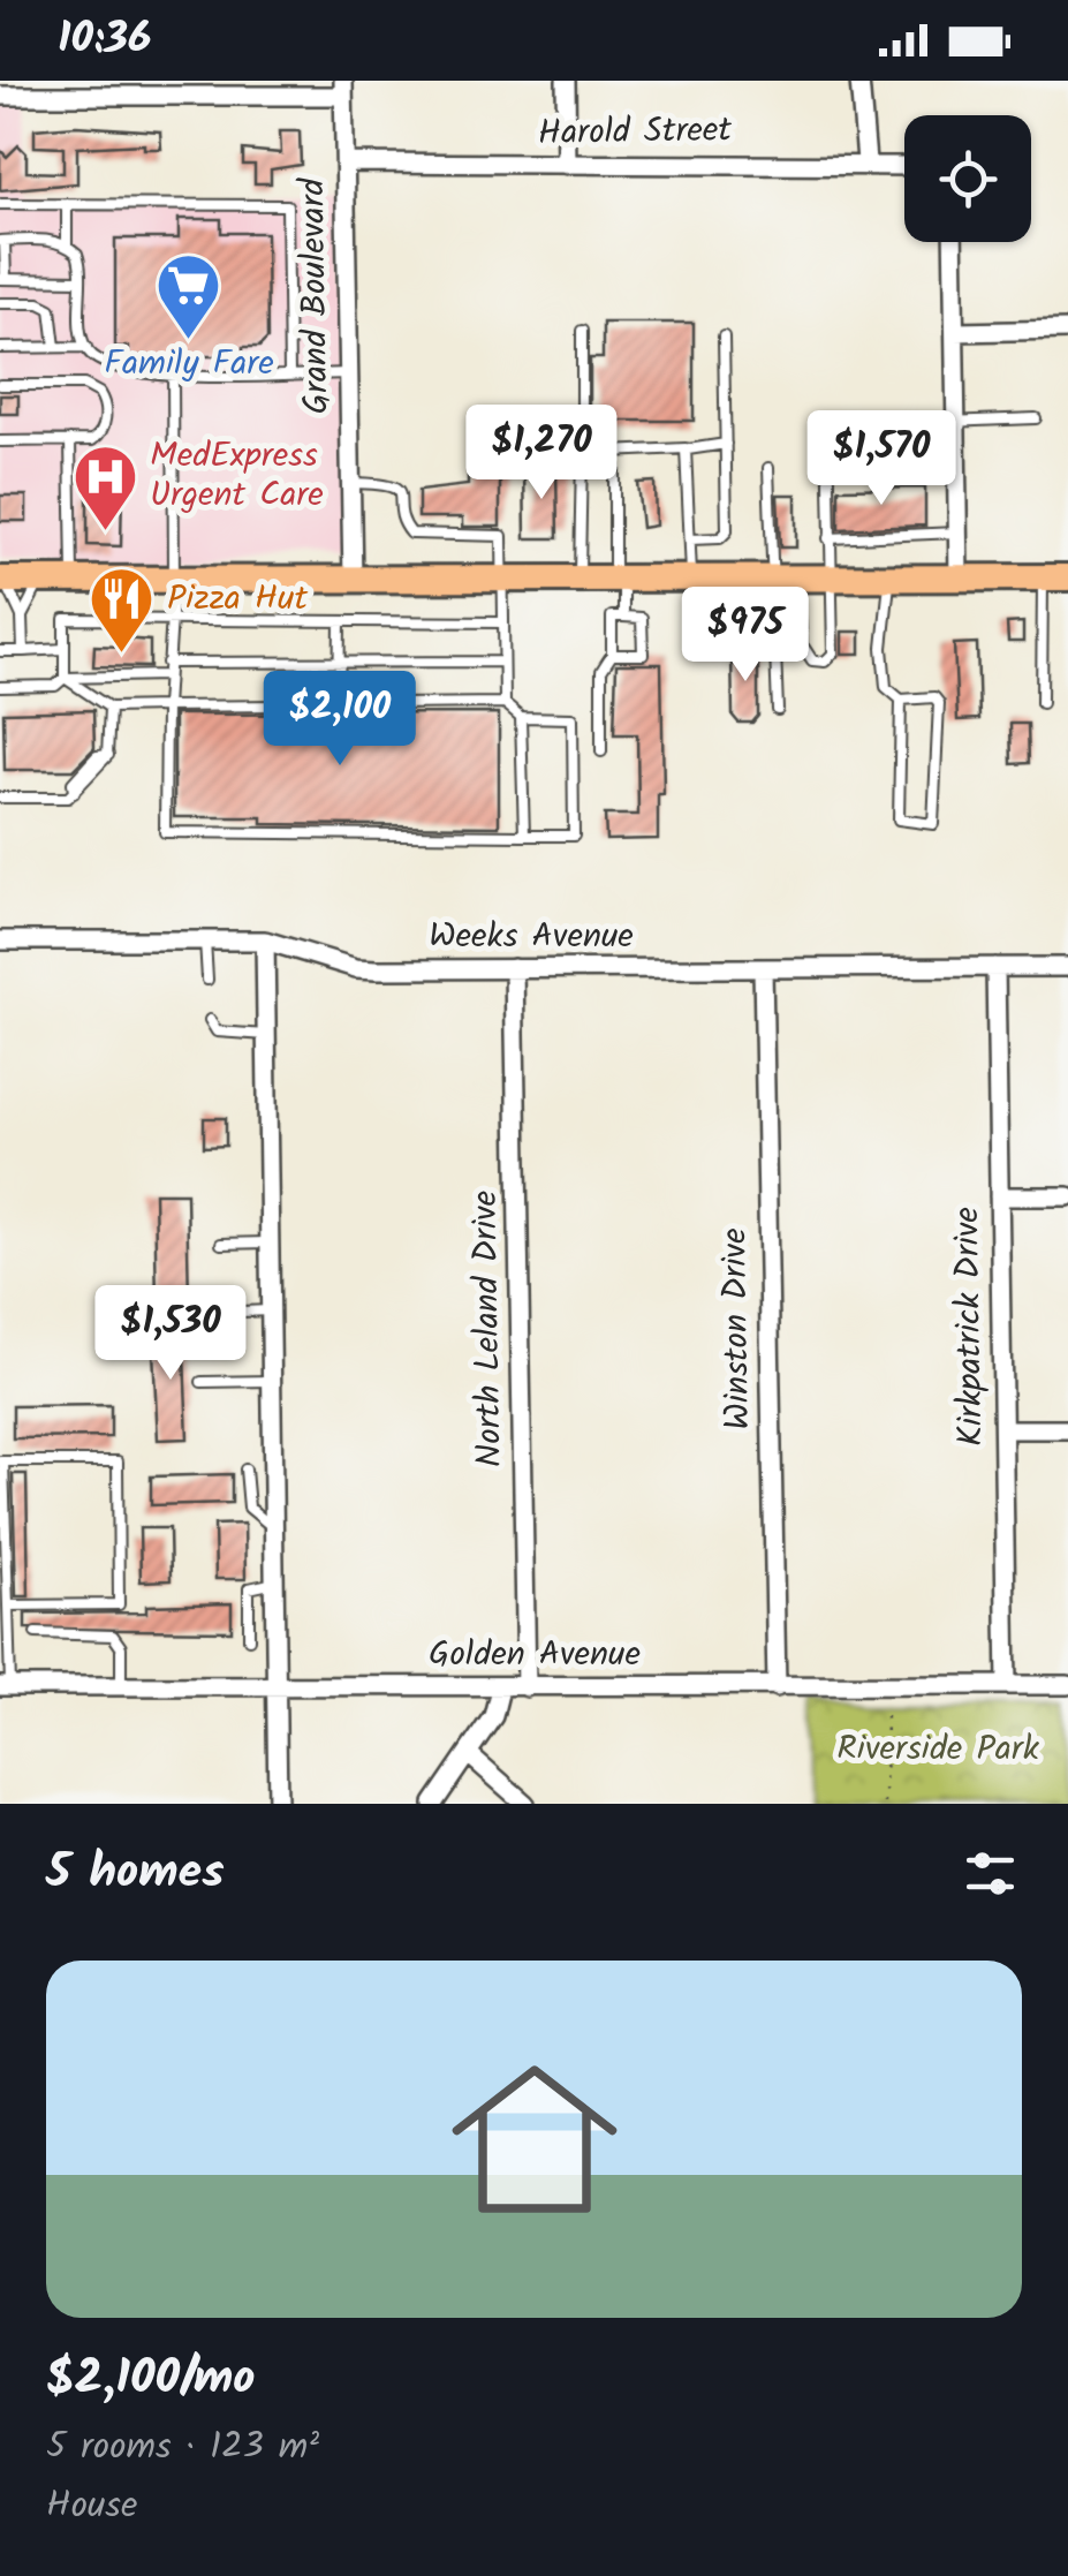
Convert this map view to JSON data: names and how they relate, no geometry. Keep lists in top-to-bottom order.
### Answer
{
  "streets": {
    "street": [
      "Harold Street",
      "Grand Boulevard",
      "Weeks Avenue",
      "Kirkpatrick Drive",
      "North Leland Drive",
      "Winston Drive",
      "Golden Avenue"
    ]
  },
  "crossings": [
    ["Harold Street", "Grand Boulevard"],
    ["Weeks Avenue", "Kirkpatrick Drive"],
    ["Weeks Avenue", "North Leland Drive"],
    ["Weeks Avenue", "Winston Drive"],
    ["Kirkpatrick Drive", "Golden Avenue"],
    ["North Leland Drive", "Golden Avenue"],
    ["Winston Drive", "Golden Avenue"]
  ],
  "parks": ["Riverside Park"],
  "places": {
    "supermarket": ["Family Fare"],
    "hospital": ["MedExpress Urgent Care"],
    "restaurant": ["Pizza Hut"]
  },
  "page": {
    "status": "10:36",
    "price": [
      "$1,270",
      "$1,570",
      "$975",
      "$2,100",
      "$1,530"
    ],
    "heading": "5 homes",
    "list": [
      {
        "name": "$2,100/mo",
        "note": "5 rooms · 123 m² · House"
      }
    ]
  }
}
